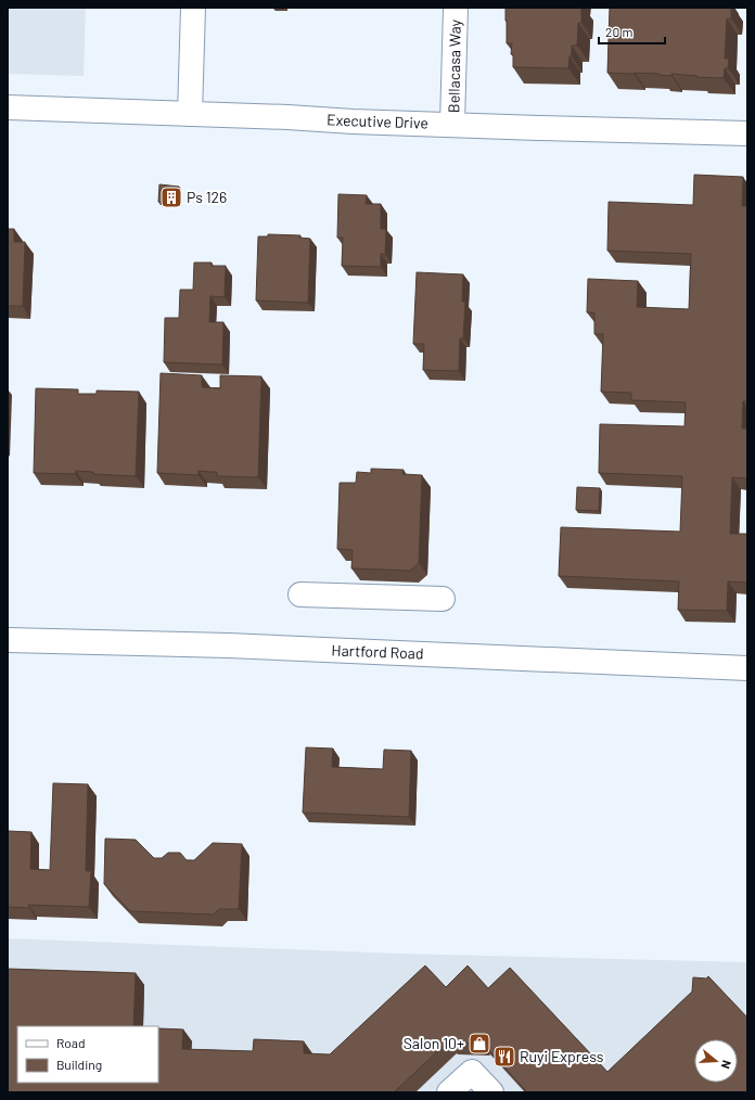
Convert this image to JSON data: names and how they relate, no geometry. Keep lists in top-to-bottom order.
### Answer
{
  "streets": {
    "street": ["Bellacasa Way", "Executive Drive", "Hartford Road"]
  },
  "crossings": [
    ["Bellacasa Way", "Executive Drive"]
  ],
  "places": {
    "building": ["Ps 126"],
    "shop": ["Salon 10+"],
    "restaurant": ["Ruyi Express"]
  },
  "legend": ["Road", "Building"],
  "scale_bar": "20 m",
  "north": "right"
}
